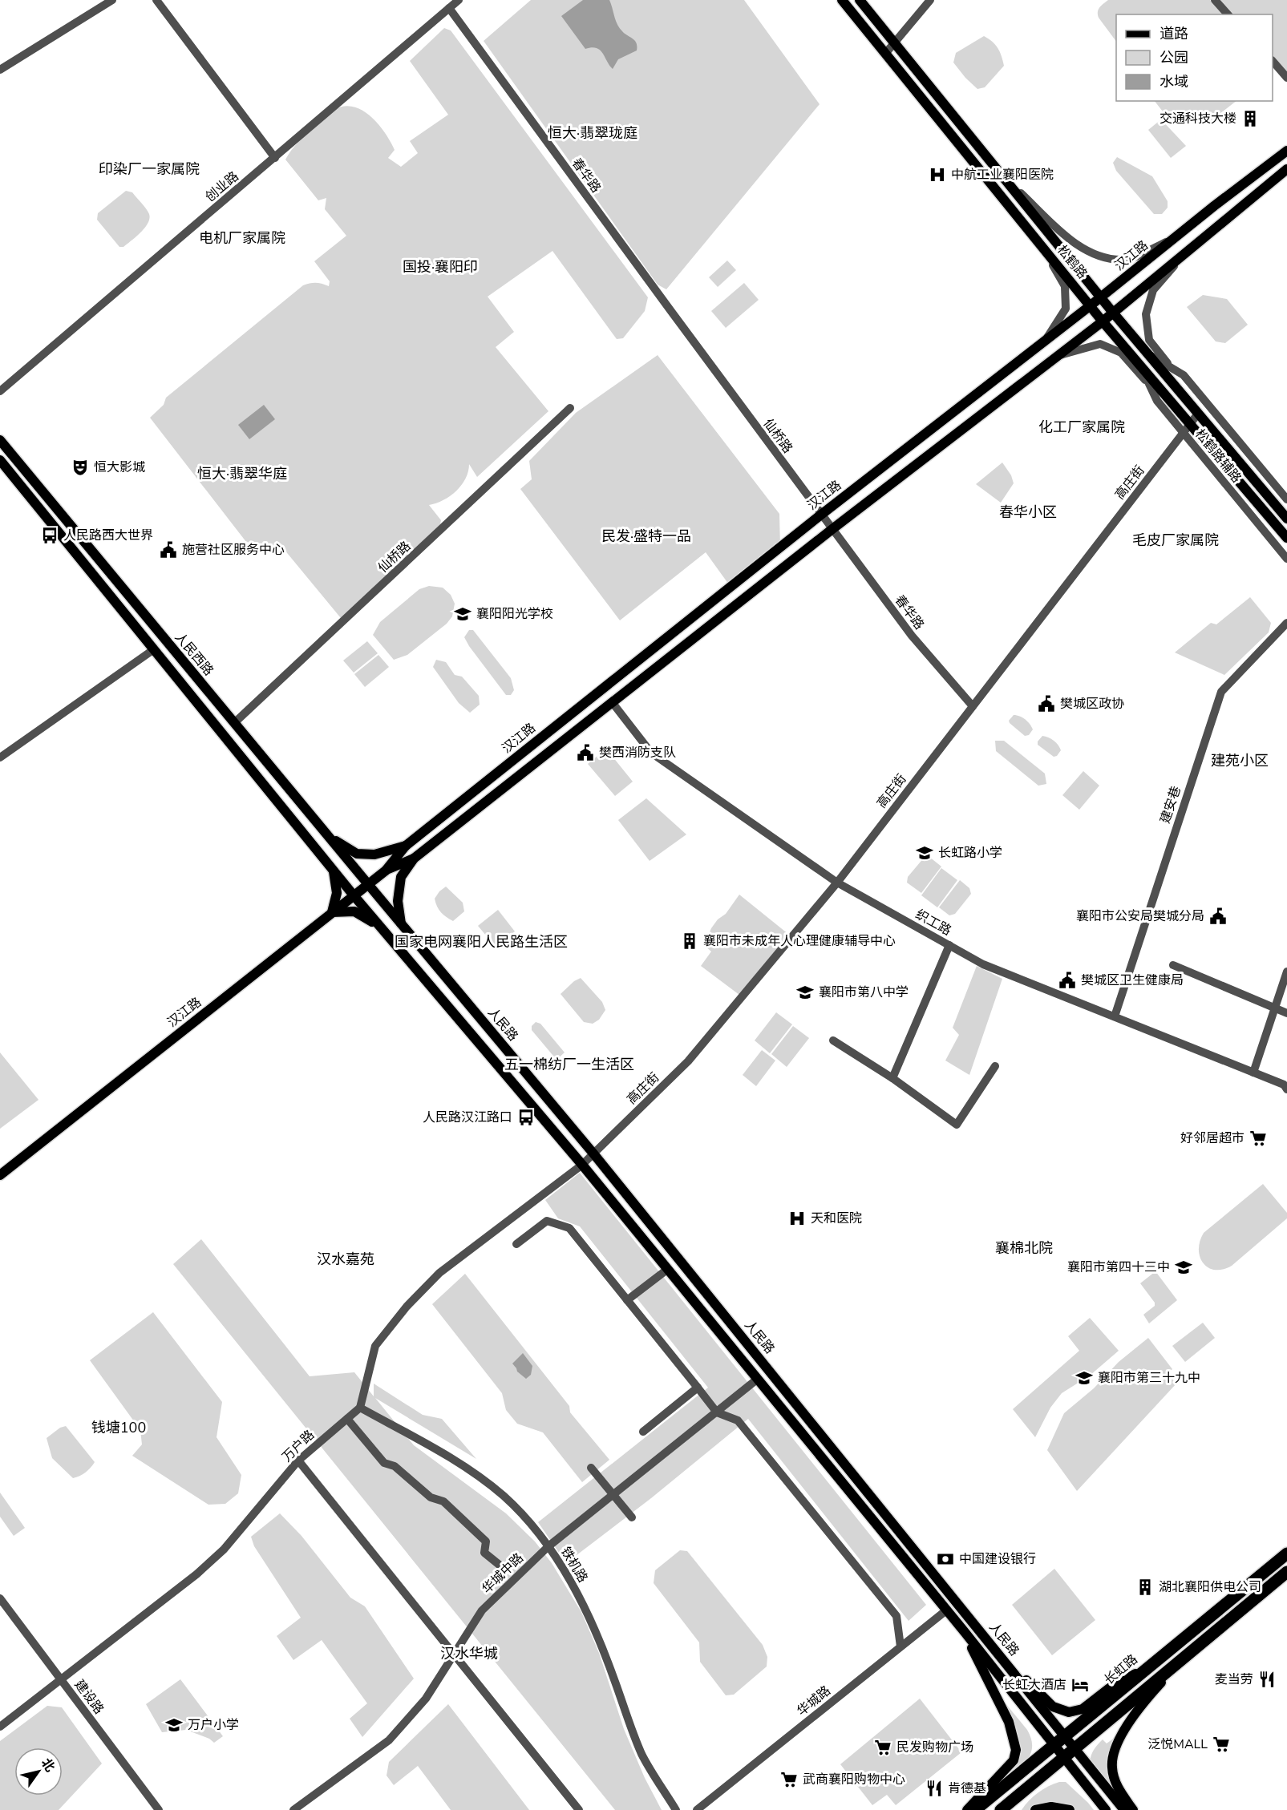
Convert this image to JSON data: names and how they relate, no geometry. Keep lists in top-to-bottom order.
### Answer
{
  "streets": {
    "highway": ["长虹路"],
    "main road": [
      "汉江路",
      "松鹤路",
      "人民西路",
      "人民路"
    ],
    "street": [
      "春华路",
      "创业路",
      "仙桥路",
      "松鹤路辅路",
      "高庄街",
      "建安巷",
      "织工路",
      "万户路",
      "铁机路",
      "华城中路",
      "建设路",
      "华城路"
    ]
  },
  "crossings": [
    ["春华路", "创业路"],
    ["春华路", "汉江路"],
    ["春华路", "仙桥路"],
    ["春华路", "高庄街"],
    ["汉江路", "松鹤路"],
    ["汉江路", "仙桥路"],
    ["汉江路", "人民西路"],
    ["汉江路", "织工路"],
    ["汉江路", "人民路"],
    ["松鹤路", "松鹤路辅路"],
    ["松鹤路", "高庄街"],
    ["仙桥路", "人民西路"],
    ["松鹤路辅路", "高庄街"],
    ["高庄街", "织工路"],
    ["高庄街", "人民路"],
    ["人民西路", "人民路"],
    ["建安巷", "织工路"],
    ["人民路", "华城中路"],
    ["人民路", "长虹路"],
    ["人民路", "华城路"],
    ["万户路", "铁机路"],
    ["万户路", "建设路"],
    ["铁机路", "华城中路"]
  ],
  "districts": [
    "恒大·翡翠珑庭",
    "印染厂一家属院",
    "电机厂家属院",
    "国投·襄阳印",
    "化工厂家属院",
    "恒大·翡翠华庭",
    "春华小区",
    "民发·盛特一品",
    "毛皮厂家属院",
    "建苑小区",
    "国家电网襄阳人民路生活区",
    "五一棉纺厂一生活区",
    "襄棉北院",
    "汉水嘉苑",
    "钱塘100",
    "汉水华城"
  ],
  "places": {
    "building": ["交通科技大楼", "襄阳市未成年人心理健康辅导中心", "湖北襄阳供电公司"],
    "hospital": ["中航工业襄阳医院", "天和医院"],
    "theatre": ["恒大影城"],
    "bus stop": ["人民路西大世界", "人民路汉江路口"],
    "public building": [
      "施营社区服务中心",
      "樊城区政协",
      "樊西消防支队",
      "襄阳市公安局樊城分局",
      "樊城区卫生健康局"
    ],
    "school or university": [
      "襄阳阳光学校",
      "长虹路小学",
      "襄阳市第八中学",
      "襄阳市第四十三中",
      "襄阳市第三十九中",
      "万户小学"
    ],
    "supermarket": [
      "好邻居超市",
      "泛悦MALL",
      "民发购物广场",
      "武商襄阳购物中心"
    ],
    "bank": ["中国建设银行"],
    "restaurant": ["麦当劳", "肯德基"],
    "hotel": ["长虹大酒店"]
  },
  "legend": ["道路", "公园", "水域"],
  "north": "top right"
}
